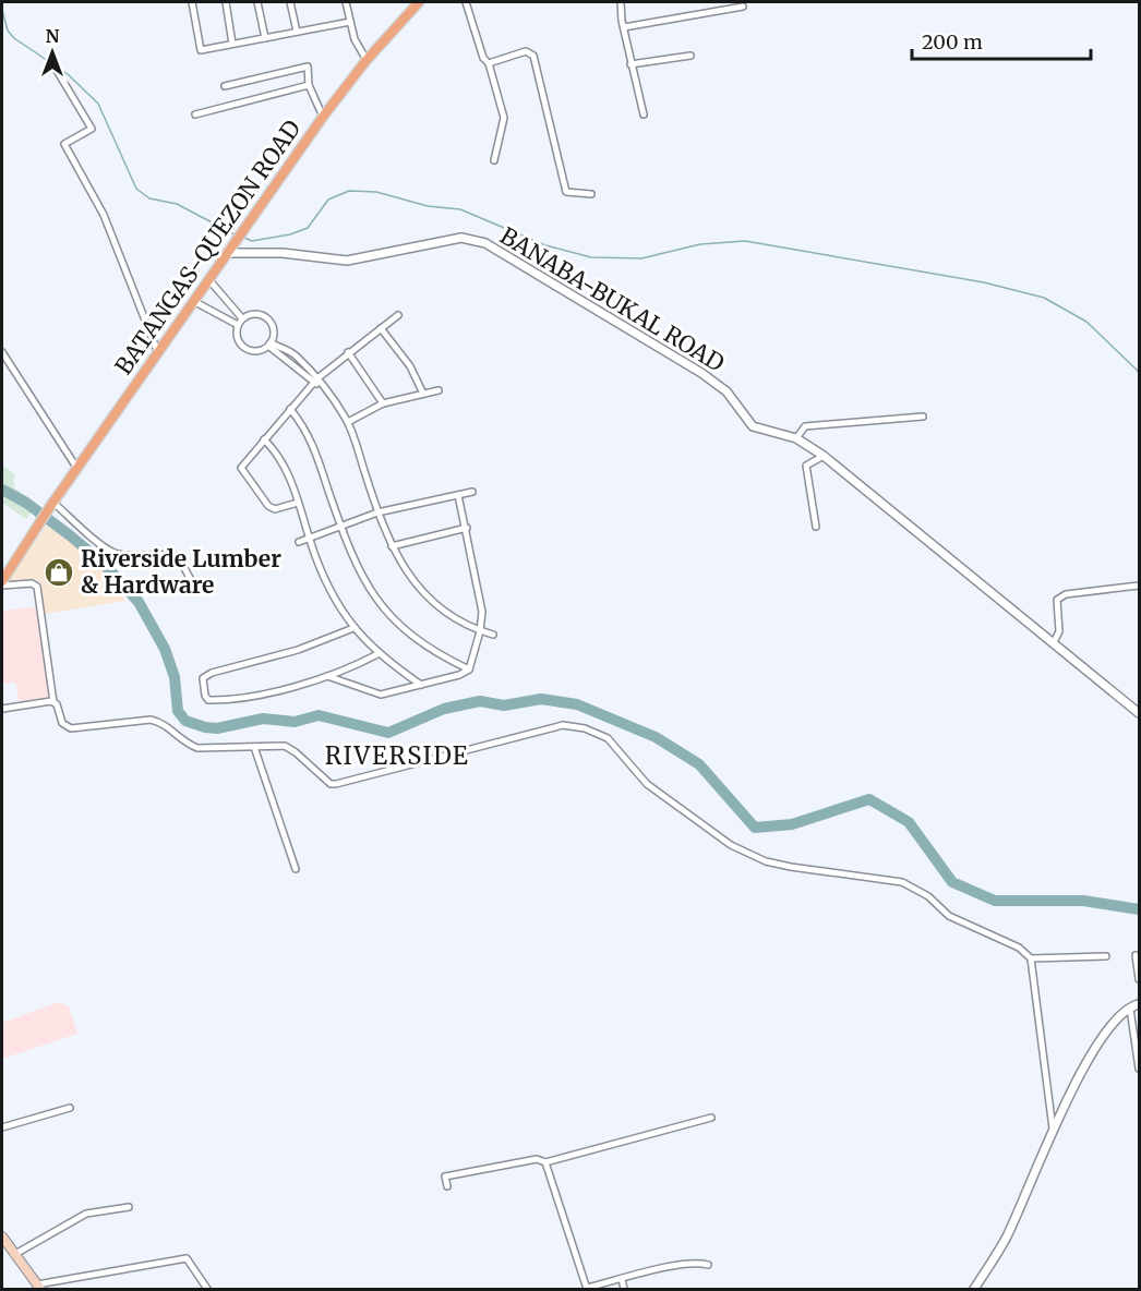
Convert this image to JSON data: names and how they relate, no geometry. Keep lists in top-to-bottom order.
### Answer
{
  "streets": {
    "main road": ["BATANGAS-QUEZON ROAD"],
    "street": ["BANABA-BUKAL ROAD"]
  },
  "crossings": [
    ["BATANGAS-QUEZON ROAD", "BANABA-BUKAL ROAD"]
  ],
  "districts": ["RIVERSIDE"],
  "places": {
    "shop": ["Riverside Lumber & Hardware"]
  },
  "scale_bar": "200 m",
  "north": "top"
}
